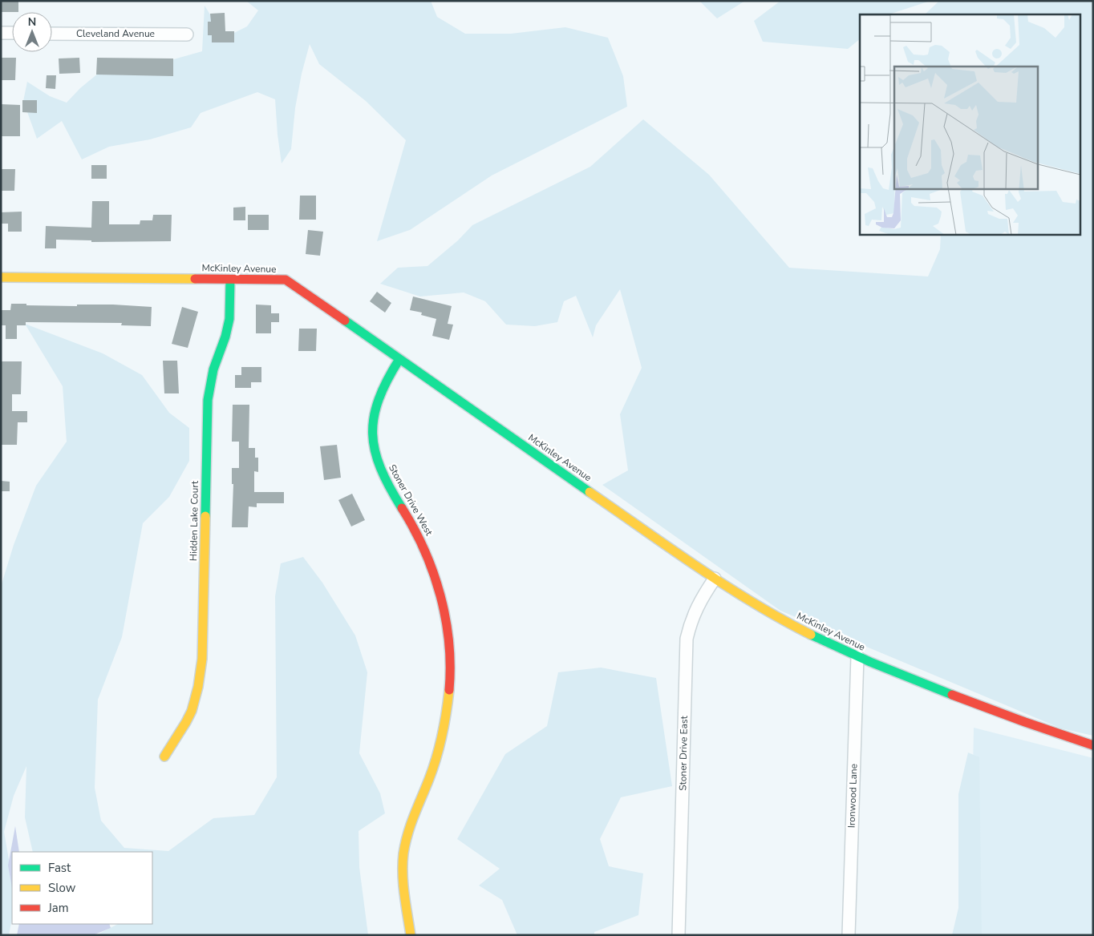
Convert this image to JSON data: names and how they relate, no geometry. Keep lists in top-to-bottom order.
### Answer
{
  "streets": {
    "street": [
      "Cleveland Avenue",
      "McKinley Avenue",
      "Stoner Drive West",
      "Hidden Lake Court",
      "Stoner Drive East",
      "Ironwood Lane"
    ]
  },
  "crossings": [
    ["McKinley Avenue", "Stoner Drive West"],
    ["McKinley Avenue", "Hidden Lake Court"],
    ["McKinley Avenue", "Stoner Drive East"],
    ["McKinley Avenue", "Ironwood Lane"]
  ],
  "legend": ["Fast", "Slow", "Jam"],
  "north": "top"
}
